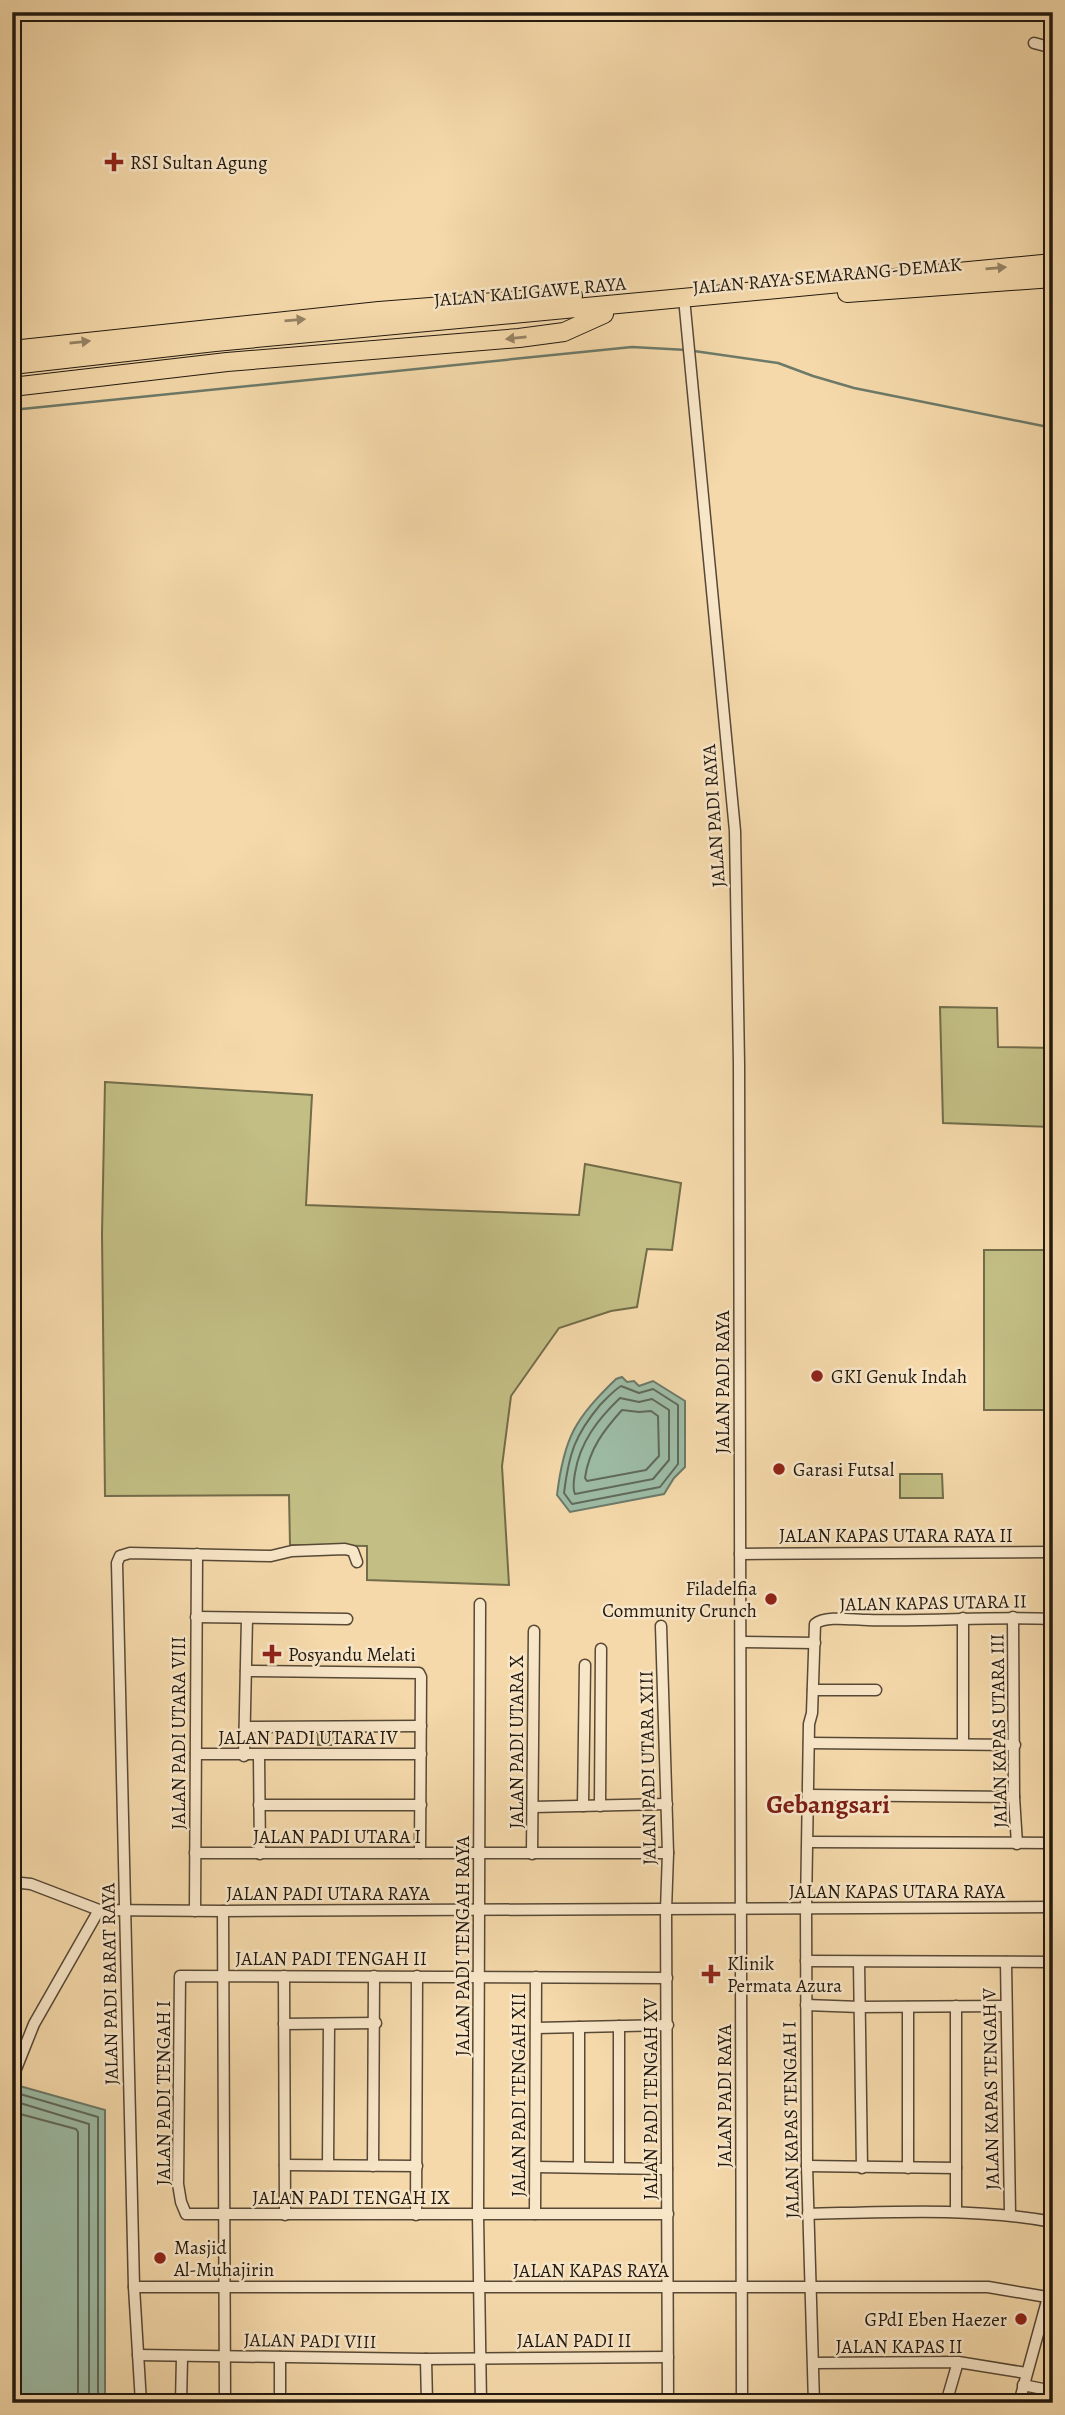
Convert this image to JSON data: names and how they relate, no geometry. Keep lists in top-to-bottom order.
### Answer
{
  "streets": {
    "highway": ["JALAN RAYA SEMARANG-DEMAK", "JALAN KALIGAWE RAYA"],
    "street": [
      "JALAN PADI RAYA",
      "JALAN KAPAS UTARA RAYA II",
      "JALAN KAPAS UTARA II",
      "JALAN KAPAS UTARA III",
      "JALAN PADI UTARA VIII",
      "JALAN PADI UTARA IV",
      "JALAN PADI UTARA X",
      "JALAN PADI UTARA XIII",
      "JALAN PADI UTARA I",
      "JALAN KAPAS UTARA RAYA",
      "JALAN PADI UTARA RAYA",
      "JALAN PADI TENGAH RAYA",
      "JALAN PADI TENGAH II",
      "JALAN PADI BARAT RAYA",
      "JALAN KAPAS TENGAH V",
      "JALAN PADI TENGAH I",
      "JALAN PADI TENGAH XII",
      "JALAN PADI TENGAH XV",
      "JALAN KAPAS TENGAH I",
      "JALAN PADI TENGAH IX",
      "JALAN KAPAS RAYA",
      "JALAN PADI VIII",
      "JALAN PADI II",
      "JALAN KAPAS II"
    ]
  },
  "crossings": [
    ["JALAN RAYA SEMARANG-DEMAK", "JALAN KALIGAWE RAYA"],
    ["JALAN RAYA SEMARANG-DEMAK", "JALAN PADI RAYA"],
    ["JALAN KALIGAWE RAYA", "JALAN PADI RAYA"],
    ["JALAN PADI RAYA", "JALAN KAPAS UTARA RAYA II"],
    ["JALAN PADI RAYA", "JALAN KAPAS UTARA RAYA"],
    ["JALAN PADI RAYA", "JALAN PADI UTARA RAYA"],
    ["JALAN PADI RAYA", "JALAN KAPAS RAYA"],
    ["JALAN KAPAS UTARA II", "JALAN KAPAS UTARA III"],
    ["JALAN KAPAS UTARA II", "JALAN KAPAS TENGAH I"],
    ["JALAN PADI UTARA VIII", "JALAN PADI UTARA IV"],
    ["JALAN PADI UTARA VIII", "JALAN PADI UTARA I"],
    ["JALAN PADI UTARA VIII", "JALAN PADI UTARA RAYA"],
    ["JALAN PADI UTARA VIII", "JALAN PADI BARAT RAYA"],
    ["JALAN PADI UTARA X", "JALAN PADI UTARA I"],
    ["JALAN PADI UTARA XIII", "JALAN PADI UTARA I"],
    ["JALAN PADI UTARA XIII", "JALAN PADI UTARA RAYA"],
    ["JALAN PADI UTARA XIII", "JALAN PADI TENGAH XV"],
    ["JALAN PADI UTARA I", "JALAN PADI TENGAH RAYA"],
    ["JALAN KAPAS UTARA RAYA", "JALAN PADI UTARA RAYA"],
    ["JALAN KAPAS UTARA RAYA", "JALAN KAPAS TENGAH I"],
    ["JALAN PADI UTARA RAYA", "JALAN PADI TENGAH RAYA"],
    ["JALAN PADI UTARA RAYA", "JALAN PADI BARAT RAYA"],
    ["JALAN PADI UTARA RAYA", "JALAN PADI TENGAH XV"],
    ["JALAN PADI TENGAH RAYA", "JALAN PADI TENGAH II"],
    ["JALAN PADI TENGAH RAYA", "JALAN PADI TENGAH IX"],
    ["JALAN PADI TENGAH RAYA", "JALAN KAPAS RAYA"],
    ["JALAN PADI TENGAH RAYA", "JALAN PADI VIII"],
    ["JALAN PADI TENGAH RAYA", "JALAN PADI II"],
    ["JALAN PADI TENGAH II", "JALAN PADI TENGAH I"],
    ["JALAN PADI TENGAH II", "JALAN PADI TENGAH XII"],
    ["JALAN PADI TENGAH II", "JALAN PADI TENGAH XV"],
    ["JALAN PADI BARAT RAYA", "JALAN KAPAS RAYA"],
    ["JALAN PADI BARAT RAYA", "JALAN PADI VIII"],
    ["JALAN PADI TENGAH I", "JALAN PADI TENGAH IX"],
    ["JALAN PADI TENGAH XII", "JALAN PADI TENGAH IX"],
    ["JALAN PADI TENGAH XV", "JALAN PADI TENGAH IX"],
    ["JALAN PADI TENGAH XV", "JALAN KAPAS RAYA"],
    ["JALAN PADI TENGAH XV", "JALAN PADI II"],
    ["JALAN KAPAS TENGAH I", "JALAN KAPAS RAYA"],
    ["JALAN KAPAS TENGAH I", "JALAN KAPAS II"],
    ["JALAN PADI VIII", "JALAN PADI II"]
  ],
  "districts": ["Gebangsari"],
  "places": {
    "health": ["RSI Sultan Agung", "Posyandu Melati", "Klinik Permata Azura"],
    "other": [
      "GKI Genuk Indah",
      "Garasi Futsal",
      "Filadelfia Community Crunch",
      "Masjid Al-Muhajirin",
      "GPdI Eben Haezer"
    ]
  }
}
